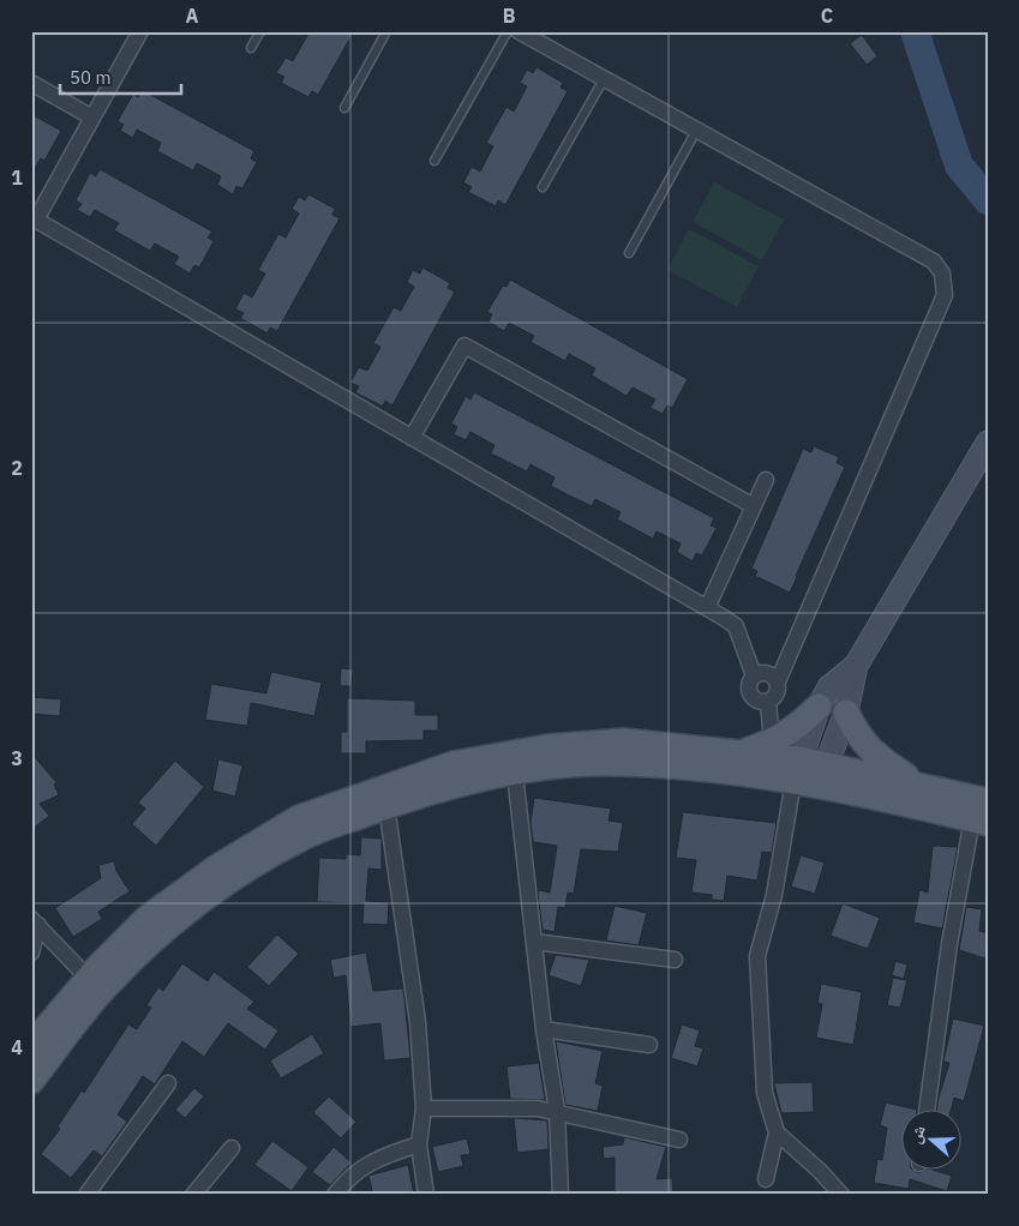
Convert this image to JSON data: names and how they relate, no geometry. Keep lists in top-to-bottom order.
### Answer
{
  "scale_bar": "50 m",
  "north": "left",
  "grid": {
    "columns": ["A", "B", "C"],
    "rows": [
      "1",
      "2",
      "3",
      "4"
    ]
  }
}
